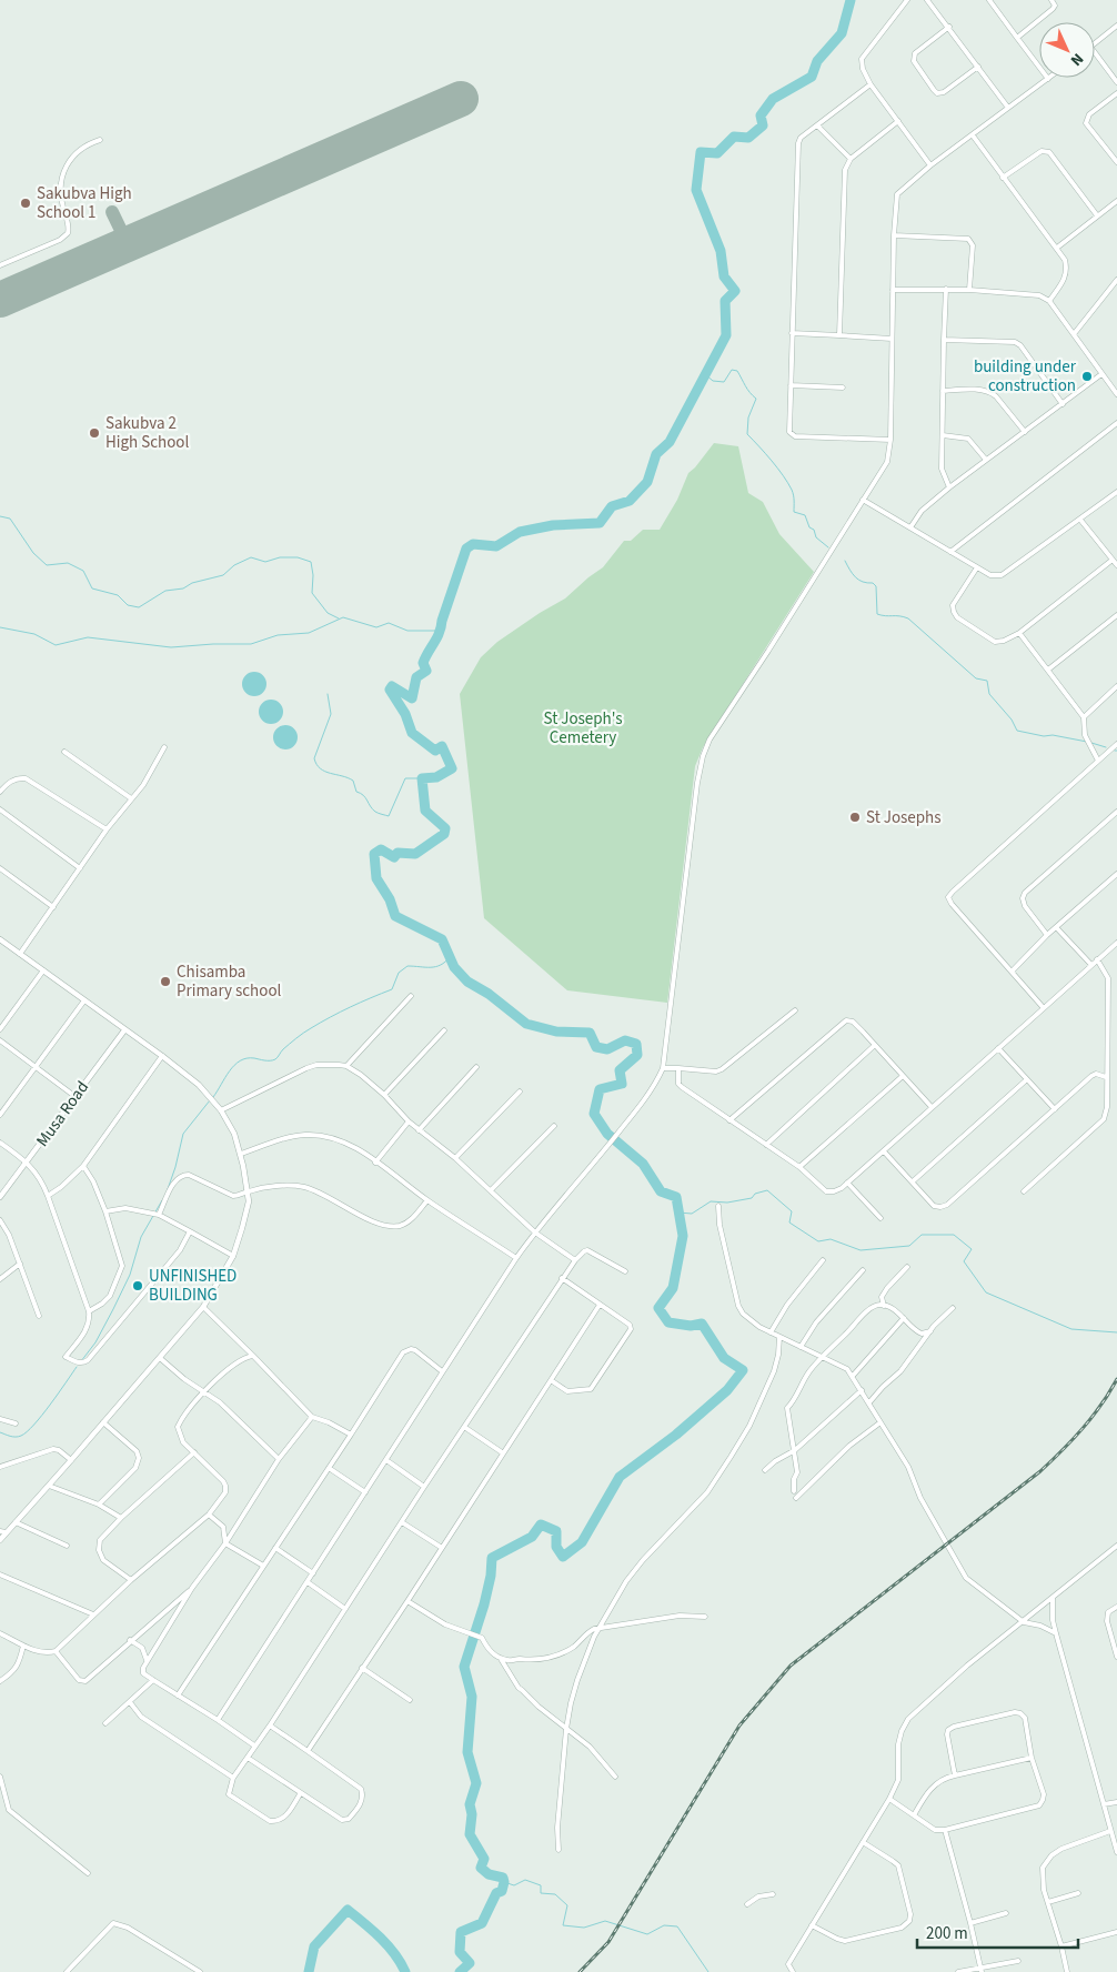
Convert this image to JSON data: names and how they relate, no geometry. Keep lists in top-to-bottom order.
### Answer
{
  "streets": {
    "street": ["Musa Road"]
  },
  "parks": ["St Joseph's Cemetery"],
  "places": [
    "Sakubva High School 1",
    "building under construction",
    "Sakubva 2 High School",
    "St Josephs",
    "Chisamba Primary school",
    "UNFINISHED BUILDING"
  ],
  "scale_bar": "200 m",
  "north": "bottom right"
}
